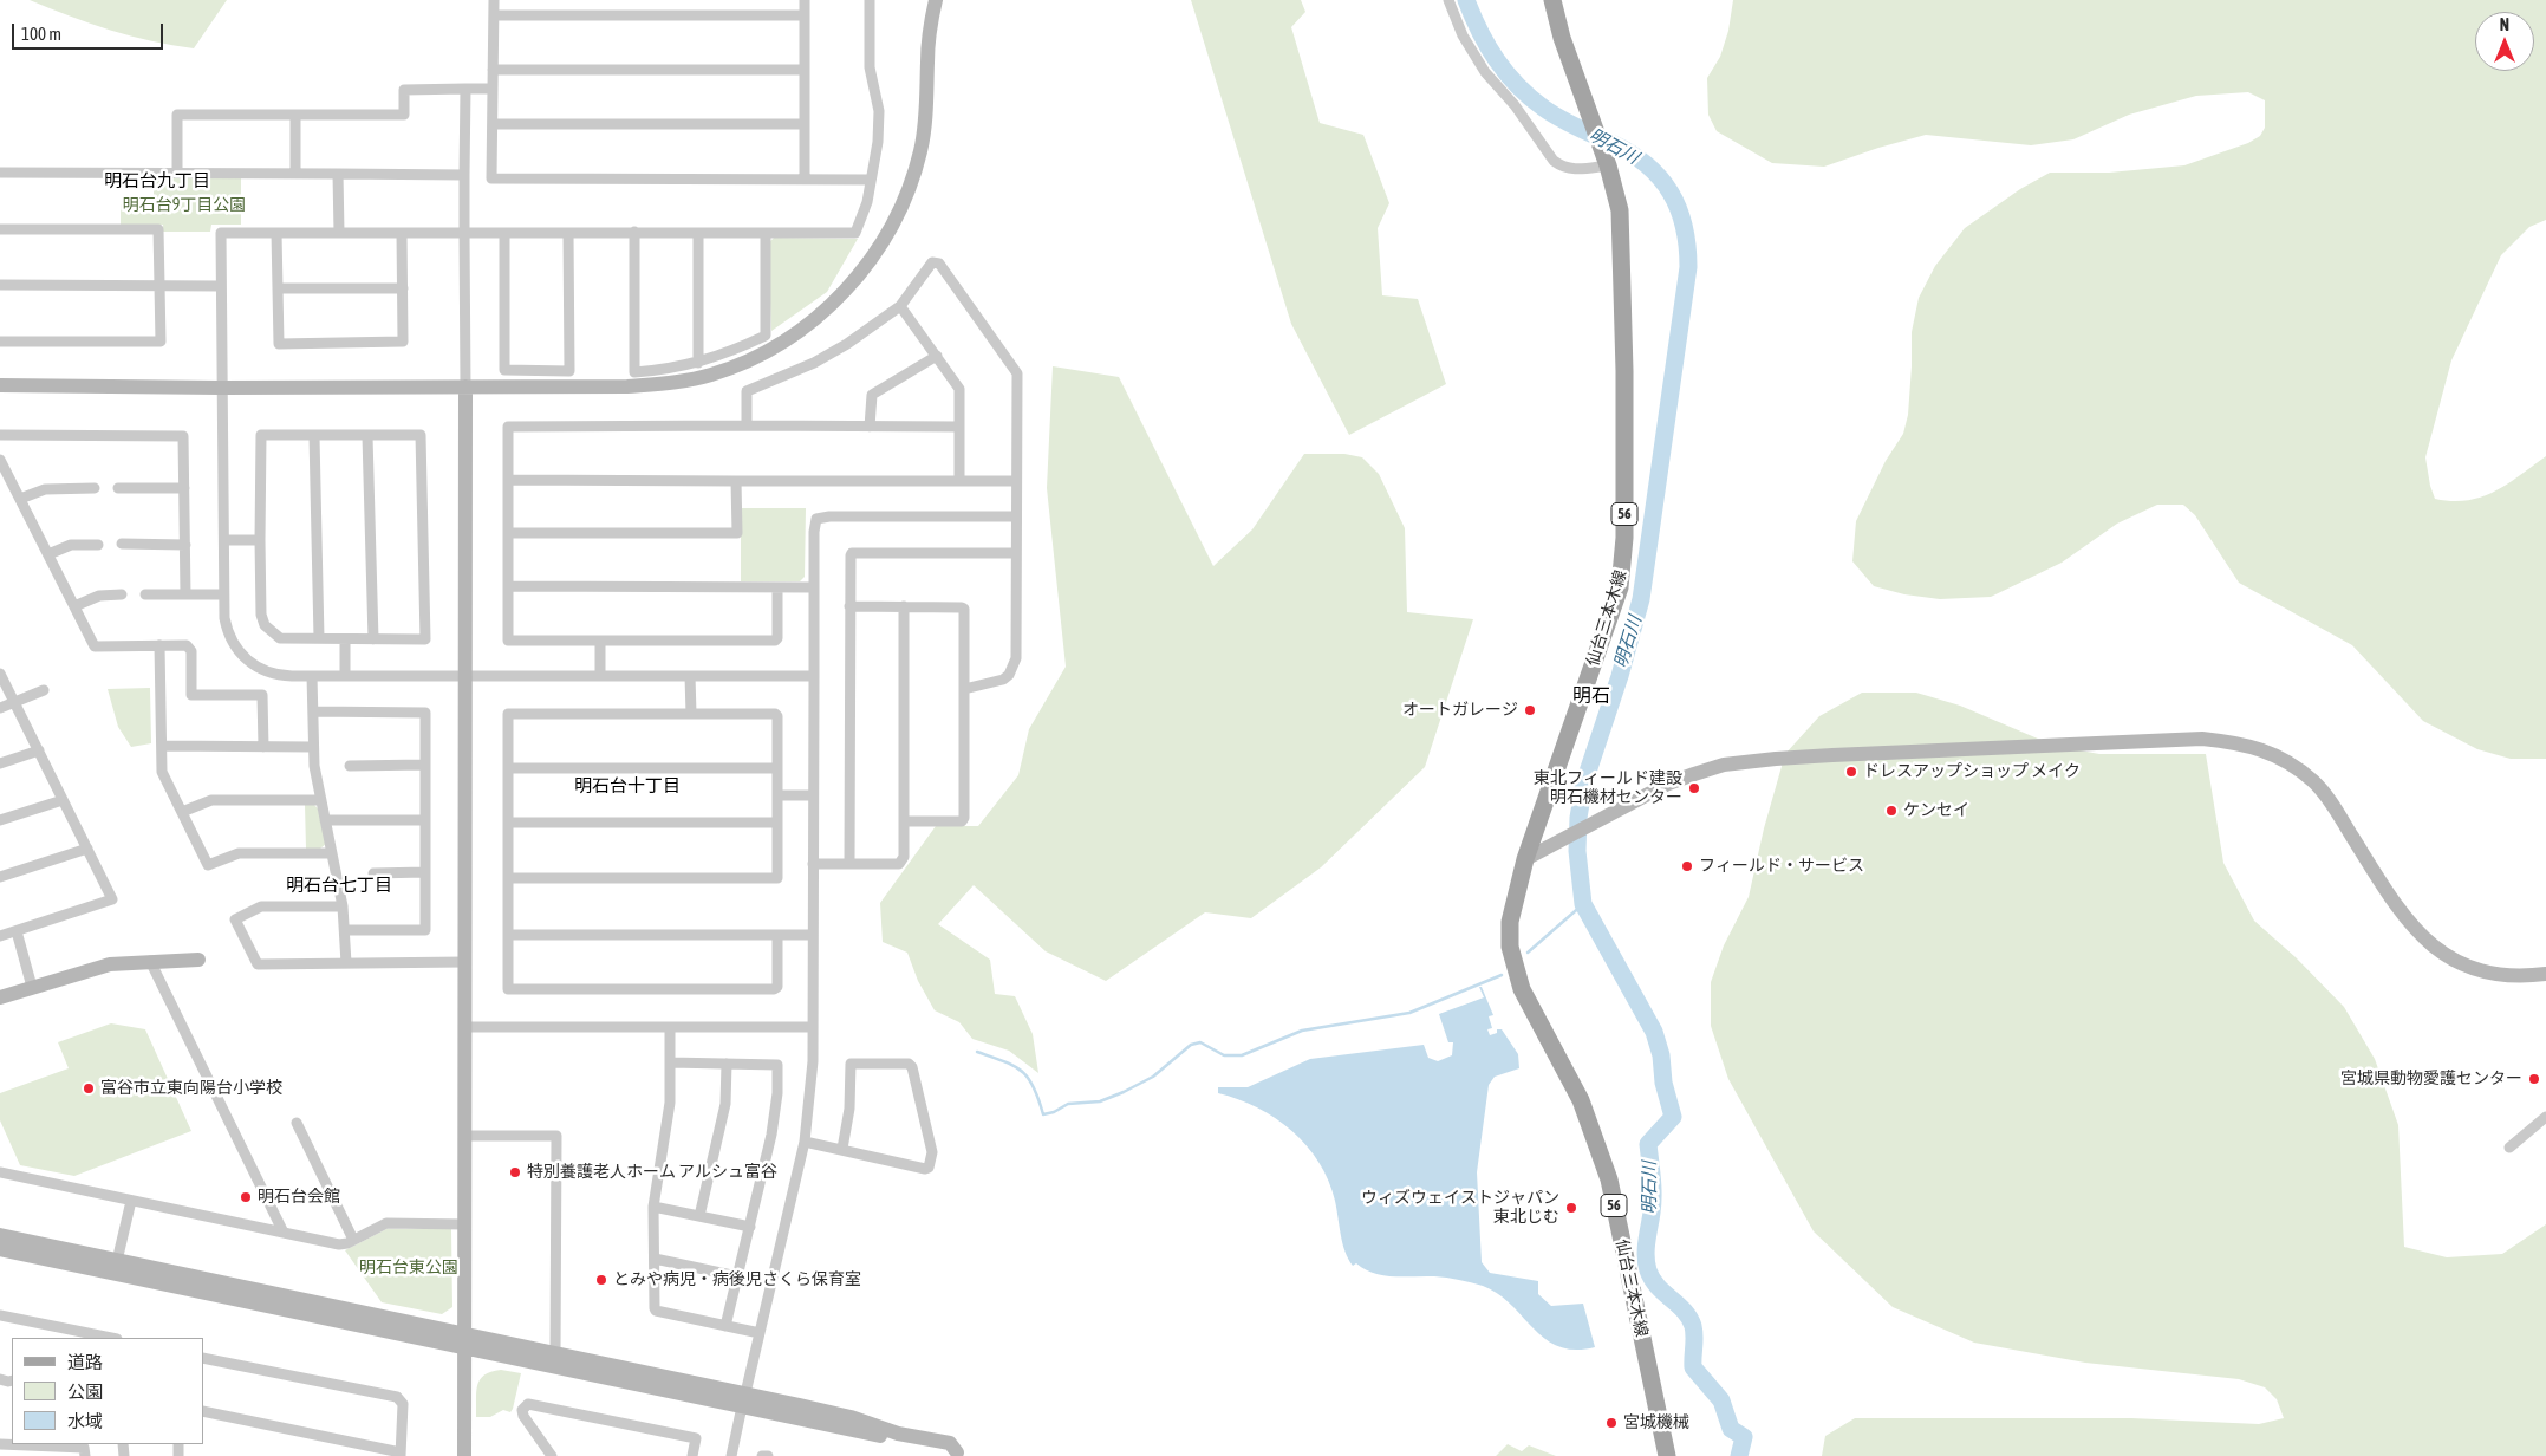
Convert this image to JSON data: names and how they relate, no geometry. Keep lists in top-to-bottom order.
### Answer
{
  "streets": {
    "main road": ["56", "仙台三本木線"]
  },
  "districts": [
    "明石台九丁目",
    "明石",
    "明石台十丁目",
    "明石台七丁目"
  ],
  "water": ["明石川"],
  "parks": ["明石台9丁目公園", "明石台東公園"],
  "places": [
    "オートガレージ",
    "ドレスアップショップ メイク",
    "東北フィールド建設 明石機材センター",
    "ケンセイ",
    "フィールド・サービス",
    "宮城県動物愛護センター",
    "富谷市立東向陽台小学校",
    "特別養護老人ホーム アルシュ富谷",
    "明石台会館",
    "ウィズウェイストジャパン 東北じむ",
    "とみや病児・病後児さくら保育室",
    "宮城機械"
  ],
  "legend": ["道路", "公園", "水域"],
  "scale_bar": "100 m",
  "north": "top"
}
